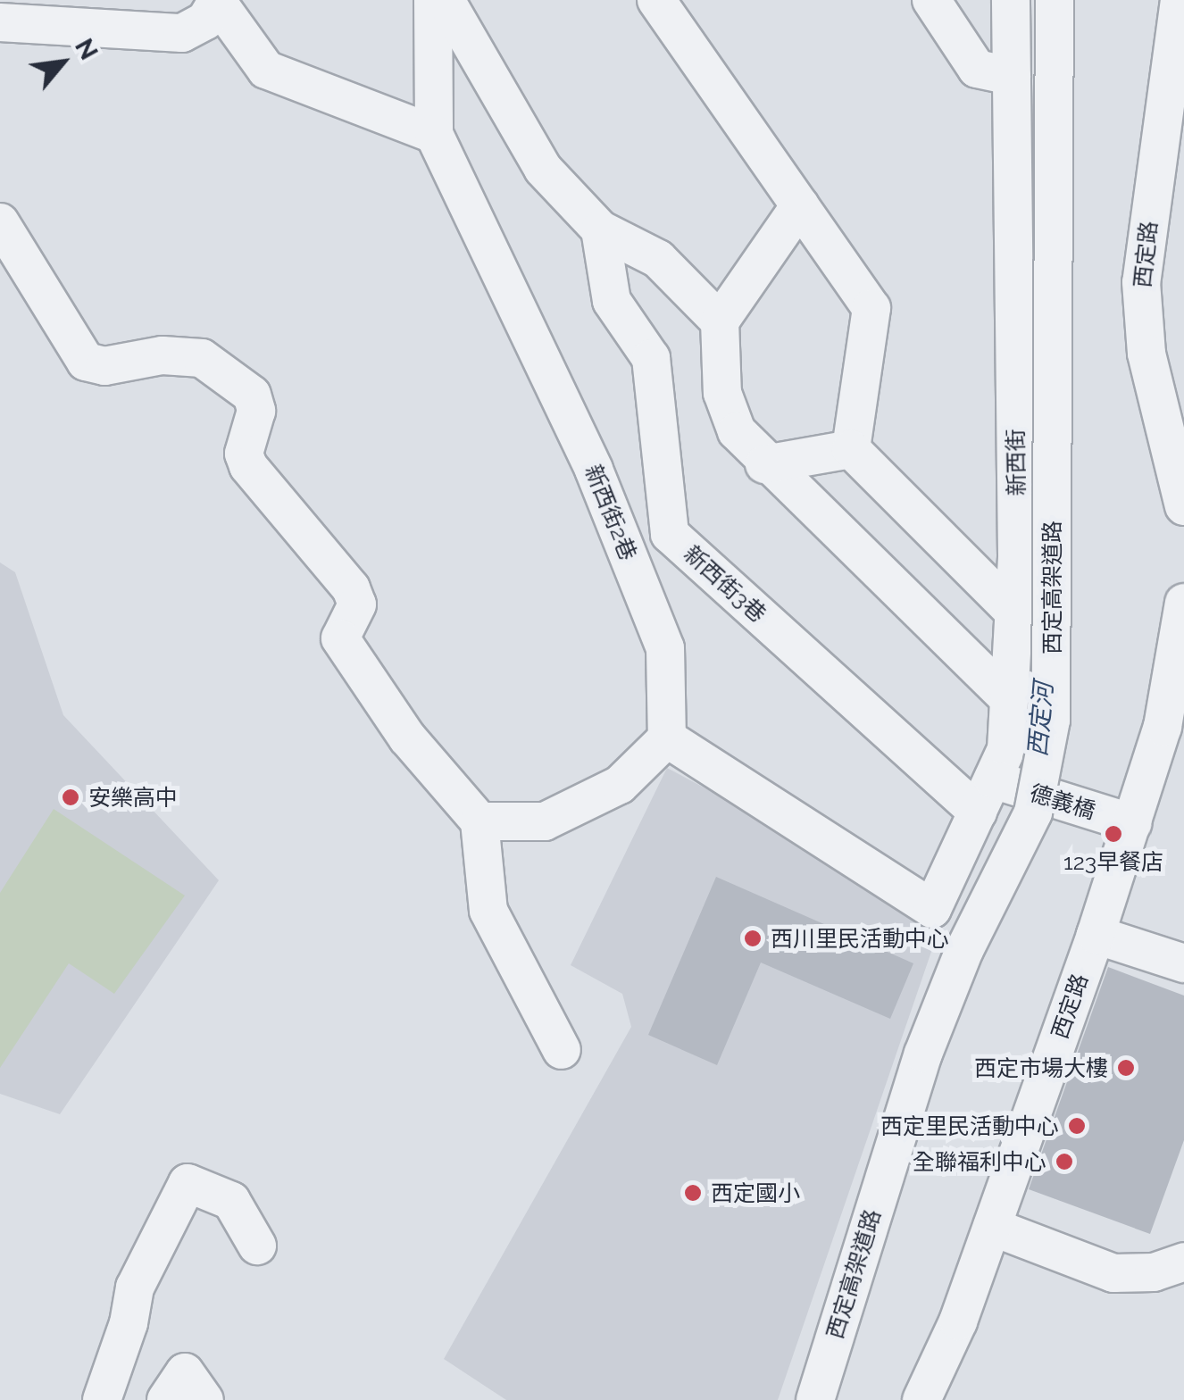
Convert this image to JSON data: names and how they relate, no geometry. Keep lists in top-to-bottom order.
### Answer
{
  "streets": {
    "street": [
      "西定路",
      "新西街",
      "新西街2巷",
      "新西街3巷",
      "西定高架道路",
      "德義橋"
    ]
  },
  "crossings": [
    ["西定路", "德義橋"],
    ["新西街", "新西街2巷"],
    ["新西街", "新西街3巷"],
    ["新西街", "德義橋"],
    ["新西街3巷", "德義橋"]
  ],
  "water": ["西定河"],
  "places": [
    "安樂高中",
    "123早餐店",
    "西川里民活動中心",
    "西定市場大樓",
    "西定里民活動中心",
    "全聯福利中心",
    "西定國小"
  ],
  "north": "top right"
}
